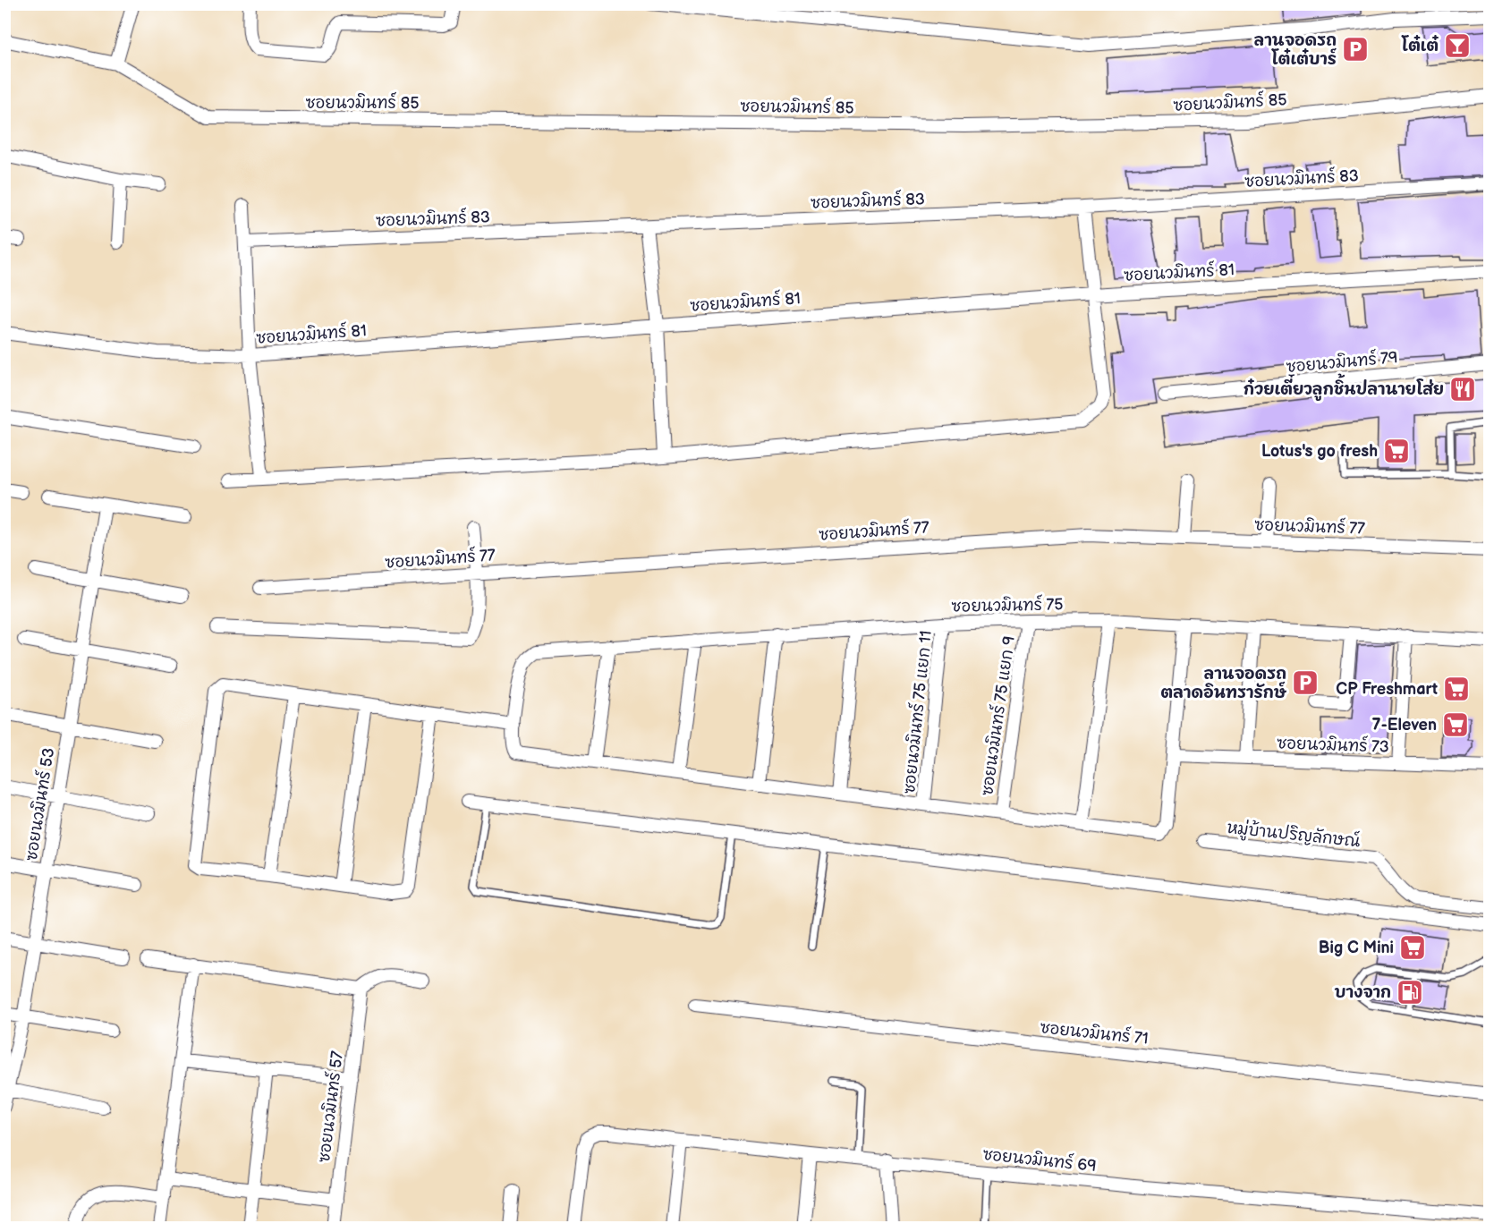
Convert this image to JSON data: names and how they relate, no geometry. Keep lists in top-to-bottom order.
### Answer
{
  "streets": {
    "street": [
      "ซอยนวมินทร์ 85",
      "ซอยนวมินทร์ 83",
      "ซอยนวมินทร์ 81",
      "ซอยนวมินทร์ 79",
      "ซอยนวมินทร์ 77",
      "ซอยนวมินทร์ 75",
      "ซอยนวมินทร์ 75 แยก 11",
      "ซอยนวมินทร์ 75 แยก 9",
      "ซอยนวมินทร์ 73",
      "ซอยนวมินทร์ 53",
      "หมู่บ้านปริญลักษณ์",
      "ซอยนวมินทร์ 71",
      "ซอยนวมินทร์ 57",
      "ซอยนวมินทร์ 69"
    ]
  },
  "crossings": [
    ["ซอยนวมินทร์ 75", "ซอยนวมินทร์ 75 แยก 11"],
    ["ซอยนวมินทร์ 75", "ซอยนวมินทร์ 75 แยก 9"]
  ],
  "places": {
    "bar": ["โต๋เต๋"],
    "parking": ["ลานจอดรถ โต๋เต๋บาร์", "ลานจอดรถ ตลาดอินทรารักษ์"],
    "restaurant": ["ก๋วยเตี๋ยวลูกชิ้นปลานายโส่ย"],
    "supermarket": [
      "Lotus's go fresh",
      "CP Freshmart",
      "7-Eleven",
      "Big C Mini"
    ],
    "fuel station": ["บางจาก"]
  }
}
